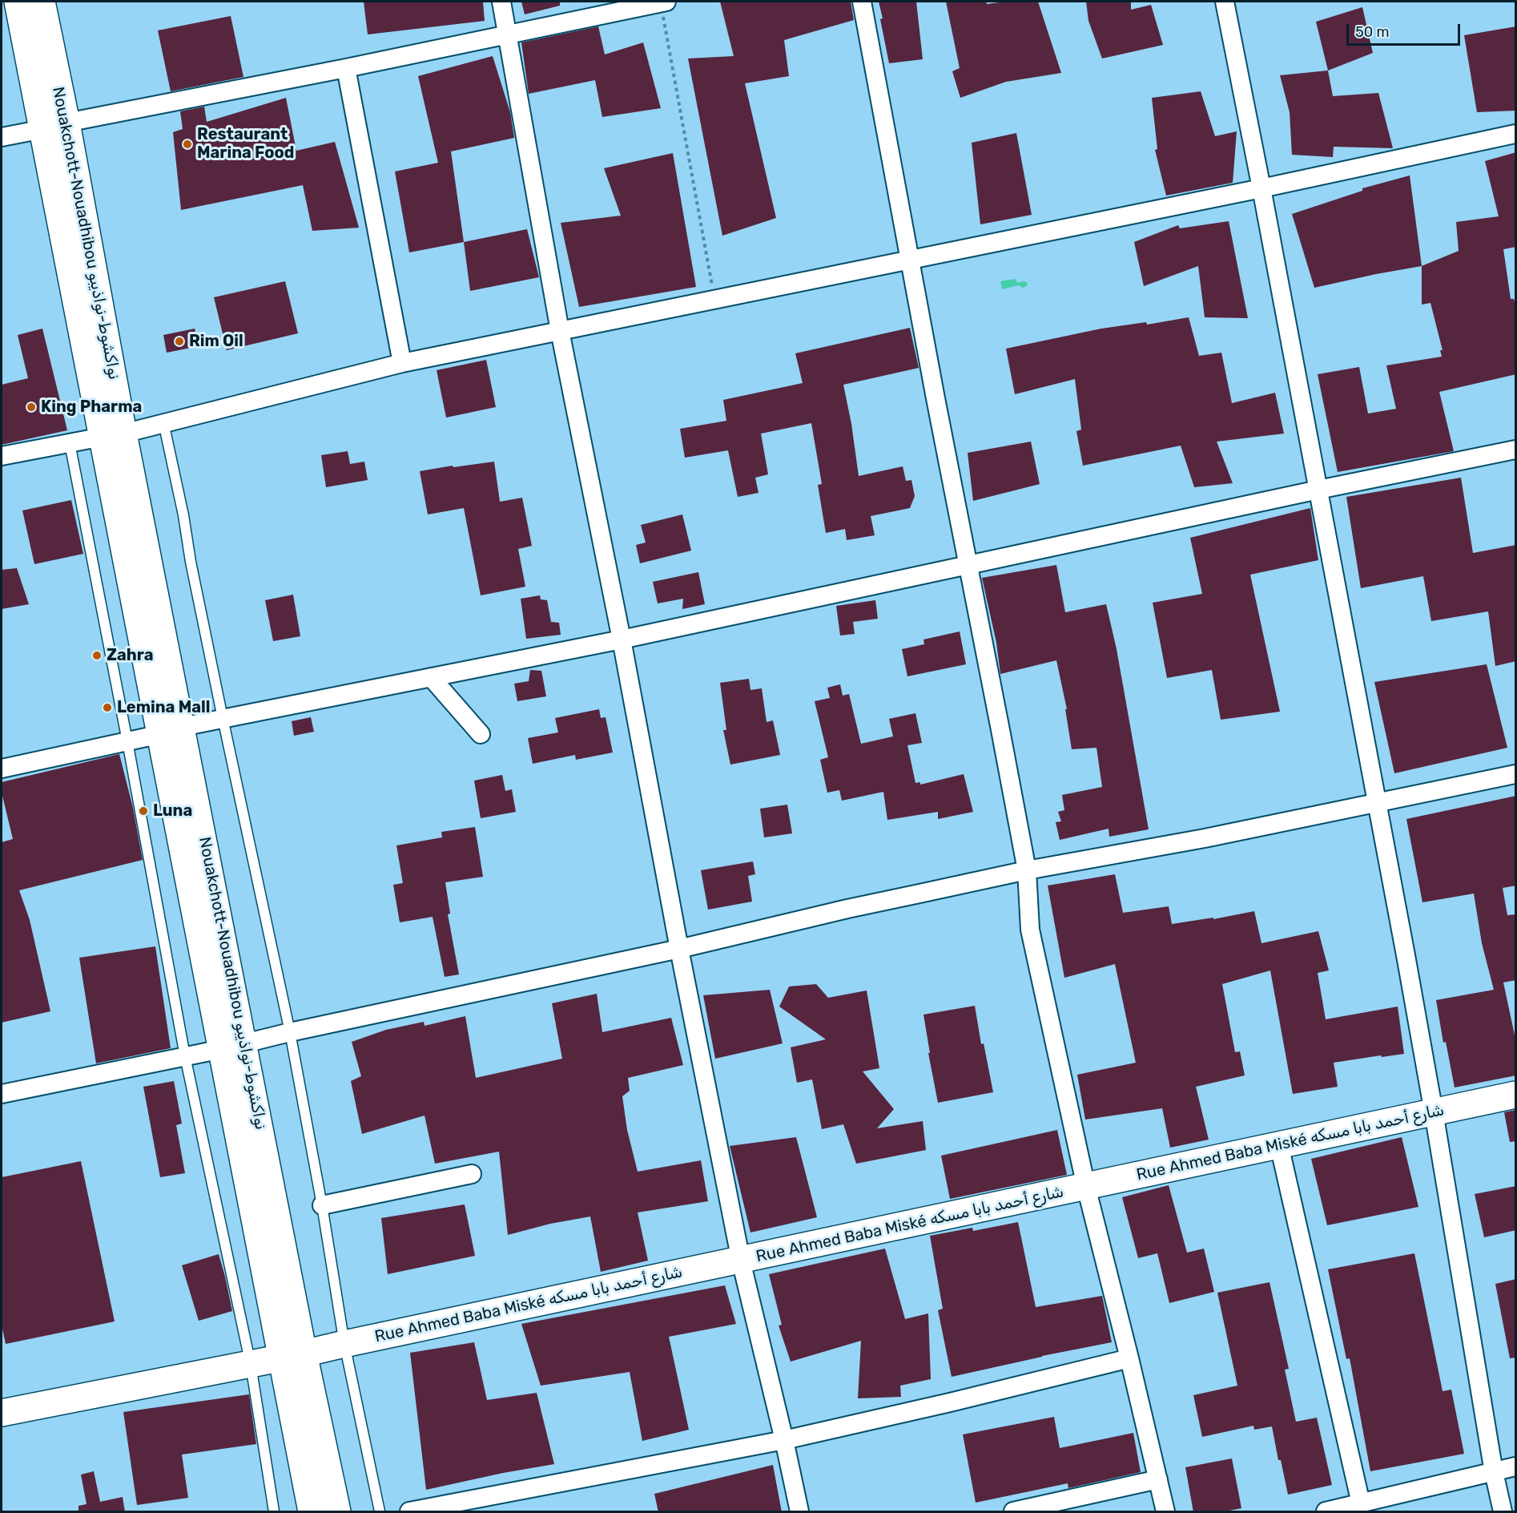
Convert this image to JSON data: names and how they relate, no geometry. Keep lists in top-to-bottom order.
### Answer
{
  "streets": {
    "main road": ["Nouakchott-Nouadhibou نواكشوط-نواذيبو", "Rue Ahmed Baba Miské شارع أحمد بابا مسكه"]
  },
  "crossings": [
    ["Nouakchott-Nouadhibou نواكشوط-نواذيبو", "Rue Ahmed Baba Miské شارع أحمد بابا مسكه"]
  ],
  "places": [
    "Restaurant Marina Food",
    "Rim Oil",
    "King Pharma",
    "Zahra",
    "Lemina Mall",
    "Luna"
  ],
  "scale_bar": "50 m"
}
